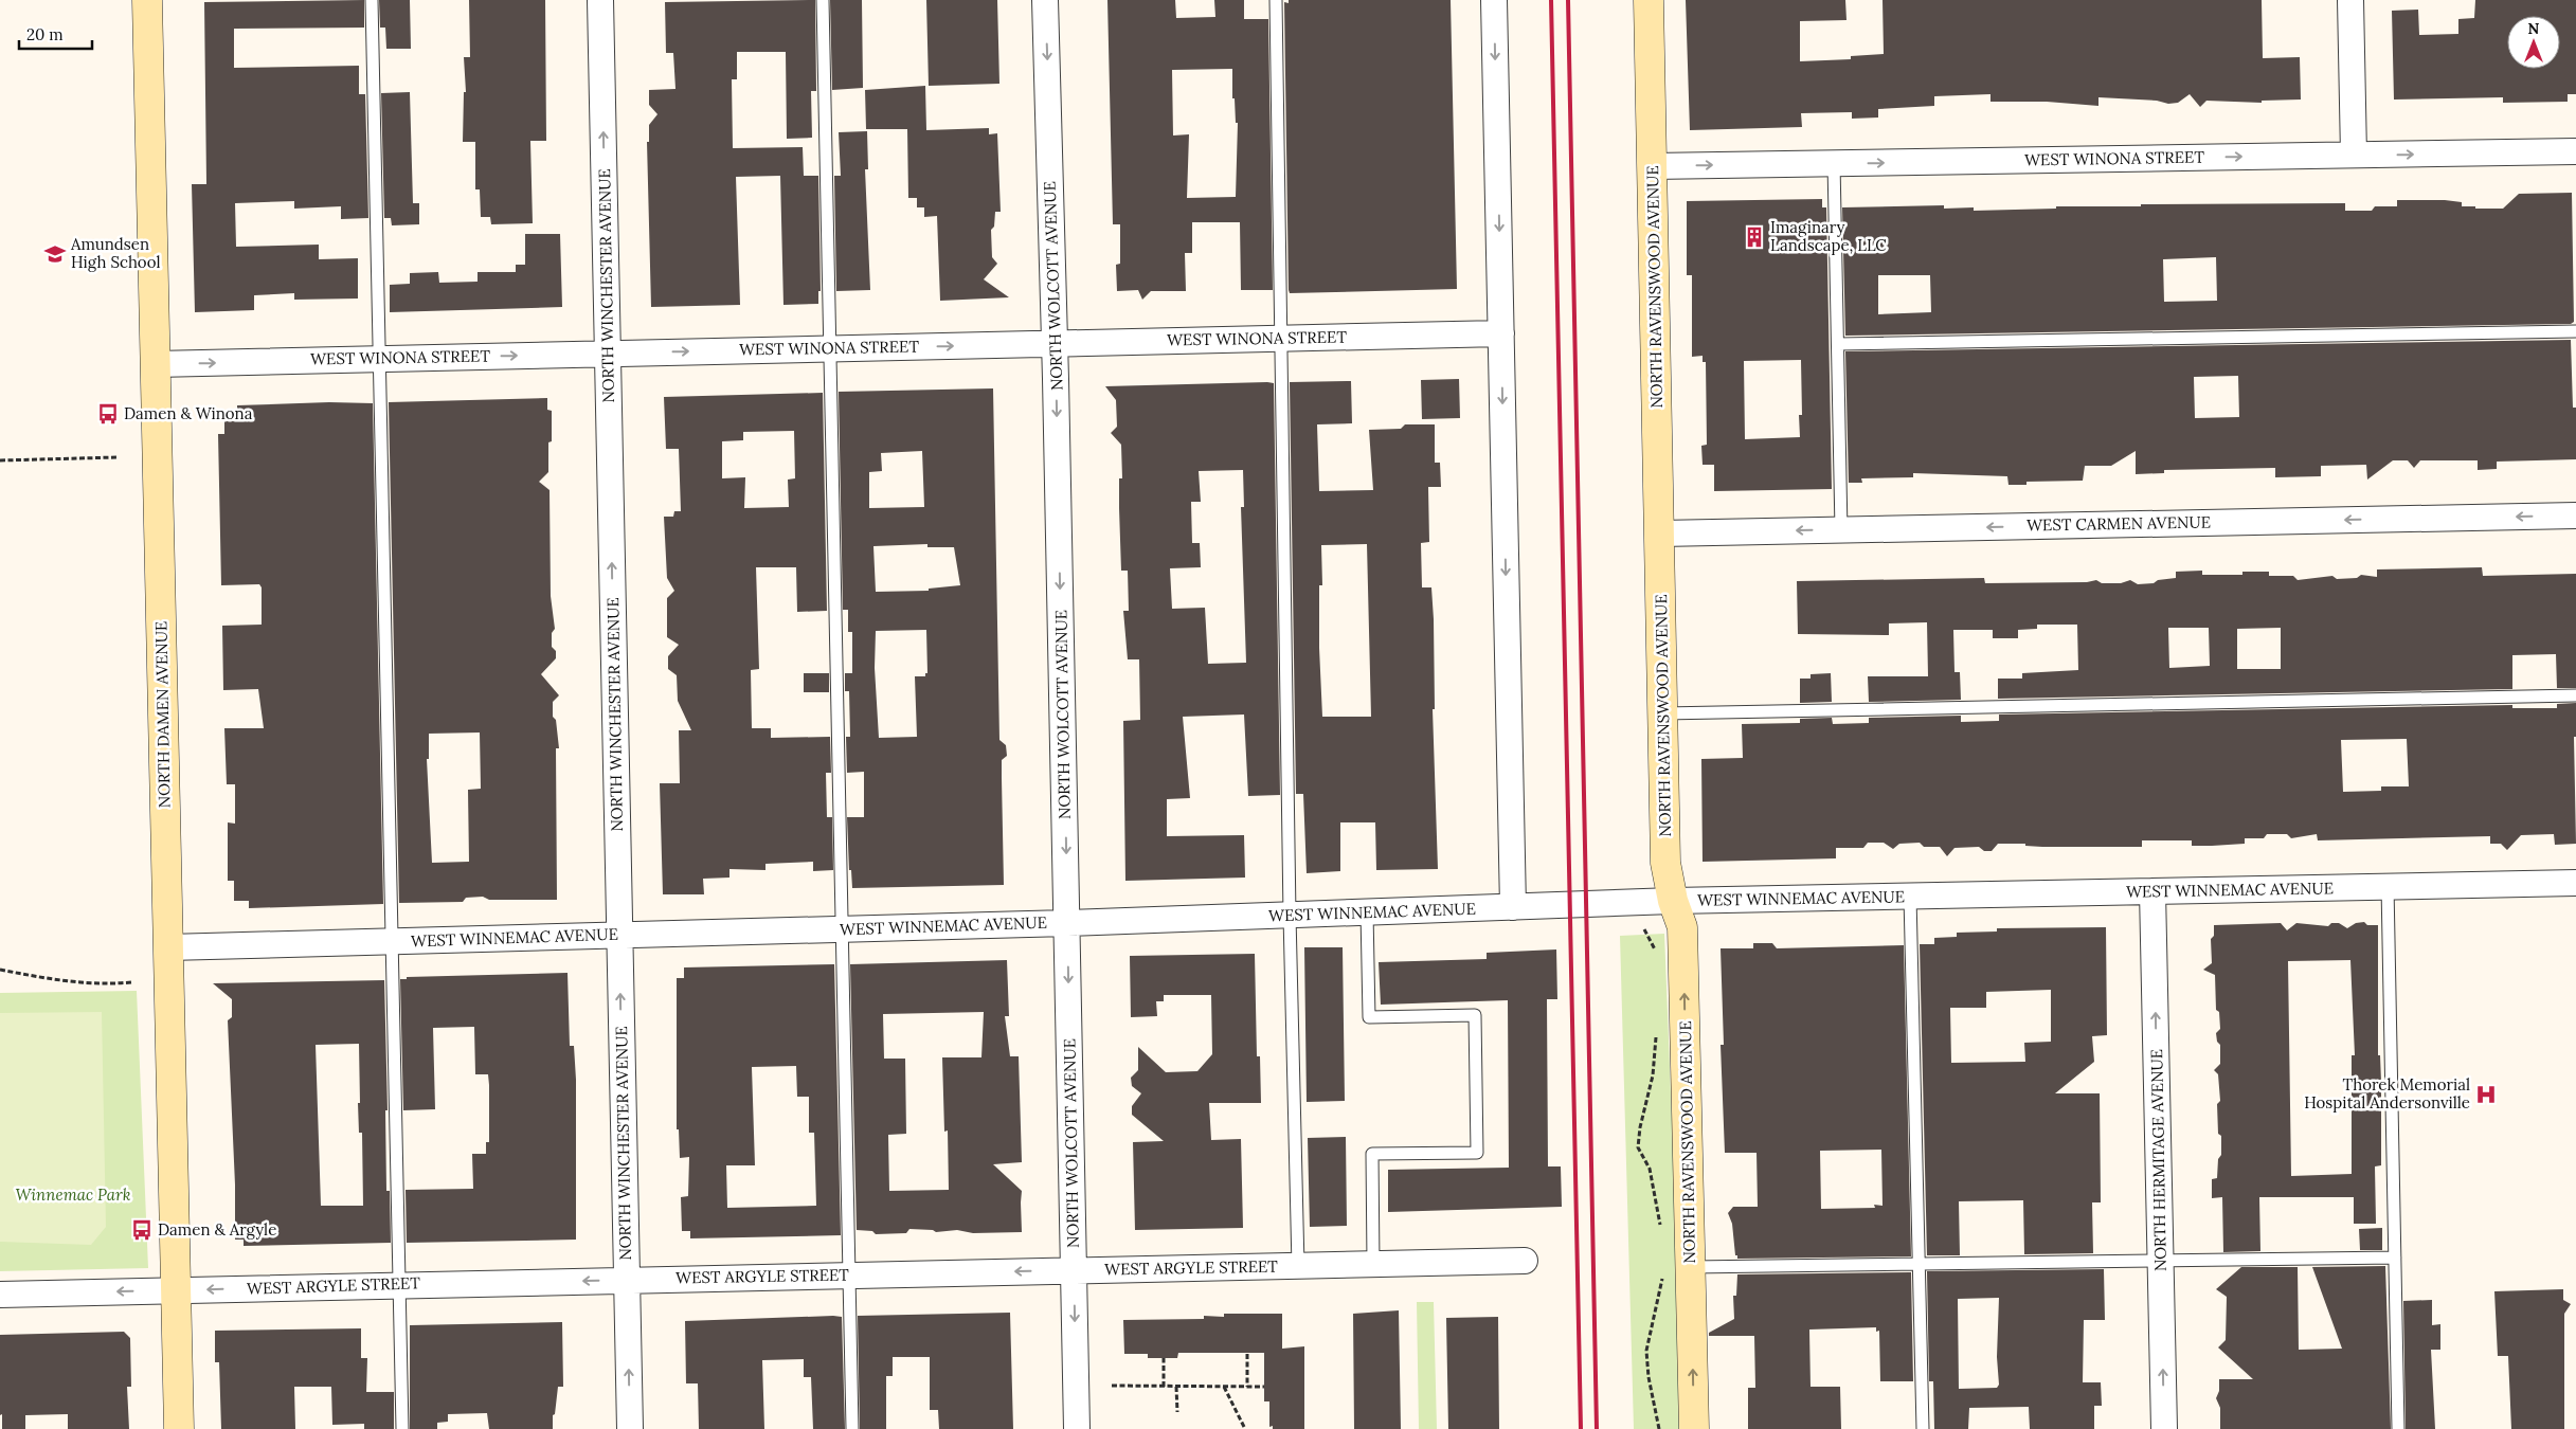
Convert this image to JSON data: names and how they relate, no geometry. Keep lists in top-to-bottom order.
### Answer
{
  "streets": {
    "street": [
      "WEST WINONA STREET",
      "NORTH WINCHESTER AVENUE",
      "NORTH WOLCOTT AVENUE",
      "NORTH RAVENSWOOD AVENUE",
      "WEST CARMEN AVENUE",
      "NORTH DAMEN AVENUE",
      "WEST WINNEMAC AVENUE",
      "NORTH HERMITAGE AVENUE",
      "WEST ARGYLE STREET"
    ]
  },
  "crossings": [
    ["WEST WINONA STREET", "NORTH WINCHESTER AVENUE"],
    ["WEST WINONA STREET", "NORTH WOLCOTT AVENUE"],
    ["WEST WINONA STREET", "NORTH RAVENSWOOD AVENUE"],
    ["WEST WINONA STREET", "NORTH DAMEN AVENUE"],
    ["NORTH WINCHESTER AVENUE", "WEST WINNEMAC AVENUE"],
    ["NORTH WINCHESTER AVENUE", "WEST ARGYLE STREET"],
    ["NORTH WOLCOTT AVENUE", "WEST WINNEMAC AVENUE"],
    ["NORTH WOLCOTT AVENUE", "WEST ARGYLE STREET"],
    ["NORTH RAVENSWOOD AVENUE", "WEST CARMEN AVENUE"],
    ["NORTH RAVENSWOOD AVENUE", "WEST WINNEMAC AVENUE"],
    ["NORTH DAMEN AVENUE", "WEST WINNEMAC AVENUE"],
    ["NORTH DAMEN AVENUE", "WEST ARGYLE STREET"],
    ["WEST WINNEMAC AVENUE", "NORTH HERMITAGE AVENUE"]
  ],
  "one_way": [
    "WEST WINONA STREET",
    "NORTH WINCHESTER AVENUE",
    "NORTH WOLCOTT AVENUE",
    "NORTH RAVENSWOOD AVENUE",
    "WEST CARMEN AVENUE",
    "NORTH HERMITAGE AVENUE",
    "WEST ARGYLE STREET"
  ],
  "parks": ["Winnemac Park"],
  "places": {
    "building": ["Imaginary Landscape, LLC"],
    "school or university": ["Amundsen High School"],
    "bus stop": ["Damen & Winona", "Damen & Argyle"],
    "hospital": ["Thorek Memorial Hospital Andersonville"]
  },
  "scale_bar": "20 m",
  "north": "top"
}
